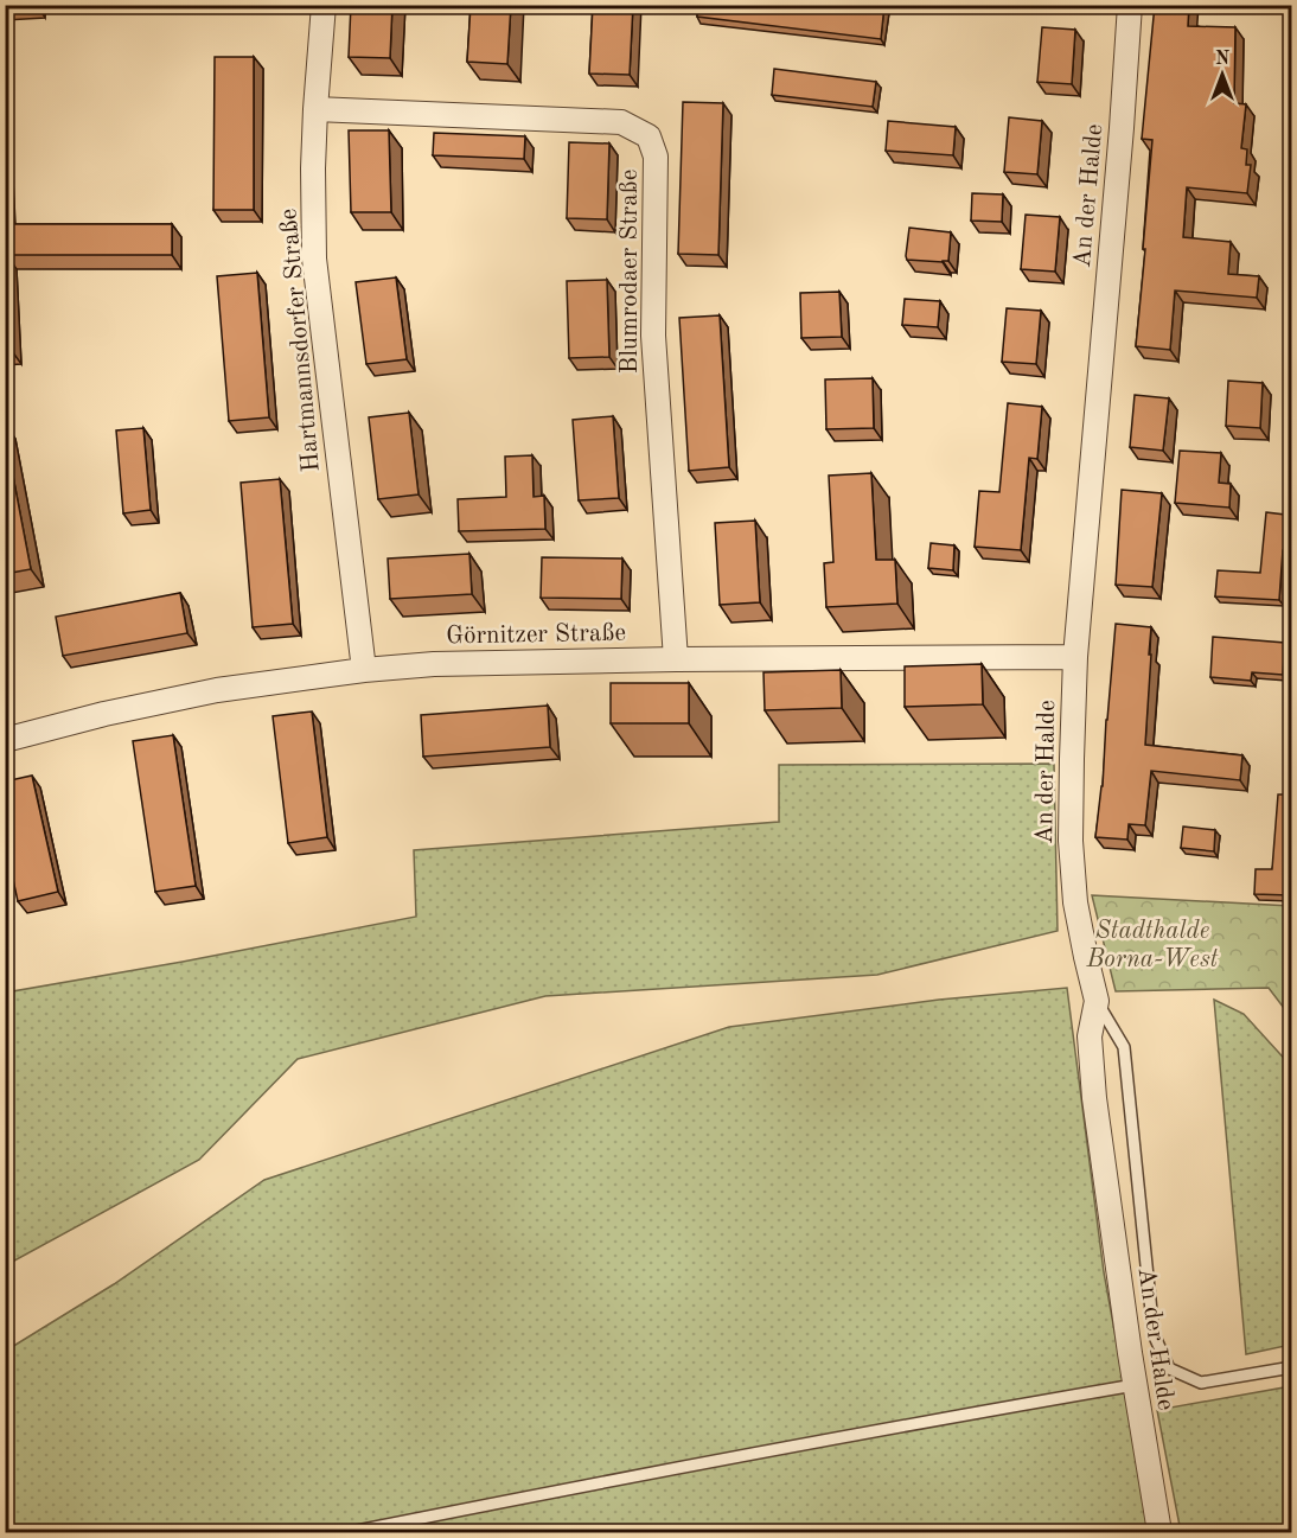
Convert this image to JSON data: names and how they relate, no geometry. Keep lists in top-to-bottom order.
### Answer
{
  "streets": {
    "street": [
      "An der Halde",
      "Blumrodaer Straße",
      "Hartmannsdorfer Straße",
      "Görnitzer Straße"
    ]
  },
  "crossings": [
    ["An der Halde", "Görnitzer Straße"],
    ["Blumrodaer Straße", "Hartmannsdorfer Straße"],
    ["Blumrodaer Straße", "Görnitzer Straße"],
    ["Hartmannsdorfer Straße", "Görnitzer Straße"]
  ],
  "parks": ["Stadthalde Borna-West"],
  "north": "top"
}
